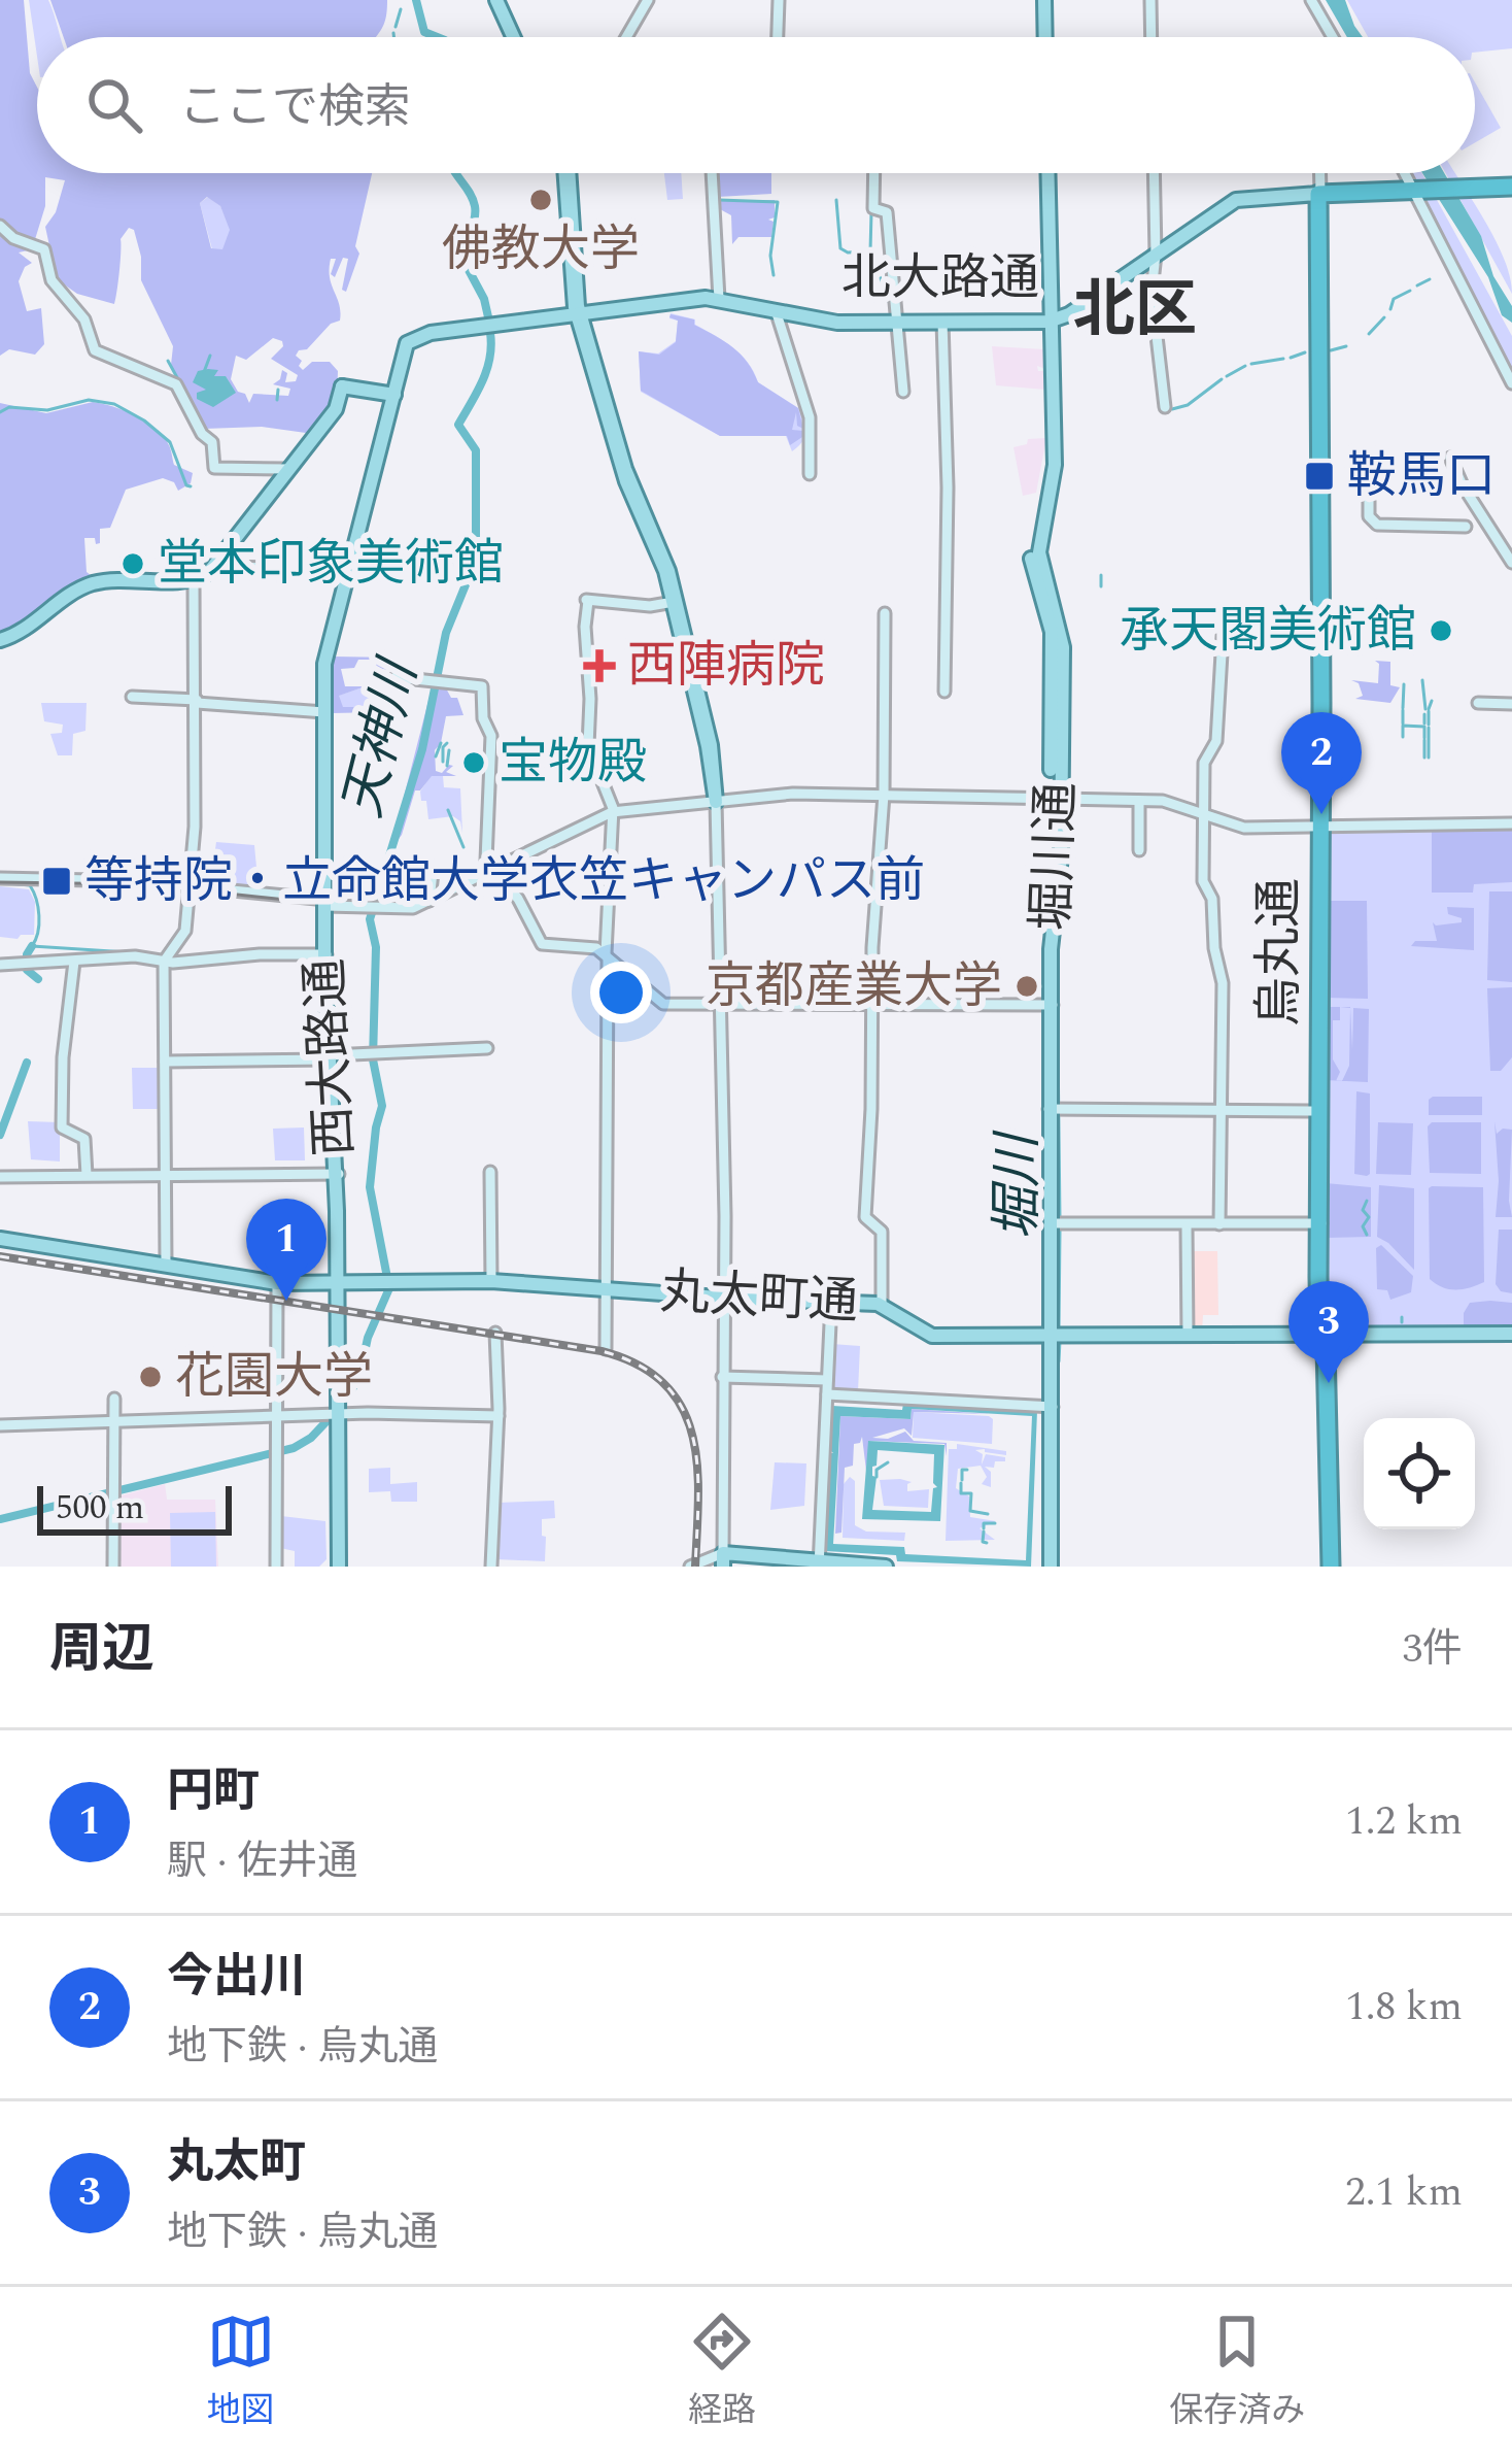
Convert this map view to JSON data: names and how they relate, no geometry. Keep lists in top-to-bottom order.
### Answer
{
  "streets": {
    "highway": ["北大路通", "烏丸通"],
    "main road": ["堀川通", "西大路通", "丸太町通"]
  },
  "crossings": [
    ["北大路通", "堀川通"],
    ["北大路通", "烏丸通"],
    ["北大路通", "西大路通"],
    ["堀川通", "丸太町通"],
    ["烏丸通", "丸太町通"],
    ["西大路通", "丸太町通"]
  ],
  "districts": ["北区"],
  "water": ["天神川", "堀川"],
  "places": {
    "other": [
      "佛教大学",
      "堂本印象美術館",
      "承天閣美術館",
      "宝物殿",
      "京都産業大学",
      "花園大学"
    ],
    "transit": ["鞍馬口", "等持院・立命館大学衣笠キャンパス前"],
    "health": ["西陣病院"]
  },
  "scale_bar": "500 m",
  "page": {
    "search": "ここで検索",
    "pins": ["2", "1", "3"],
    "scale": "500 m",
    "heading": ["周辺", "3件"],
    "list": [
      {
        "mark": "1",
        "name": "円町",
        "note": "駅 · 佐井通",
        "value": "1.2 km"
      },
      {
        "mark": "2",
        "name": "今出川",
        "note": "地下鉄 · 烏丸通",
        "value": "1.8 km"
      },
      {
        "mark": "3",
        "name": "丸太町",
        "note": "地下鉄 · 烏丸通",
        "value": "2.1 km"
      }
    ],
    "nav": ["地図", "経路", "保存済み"]
  }
}
